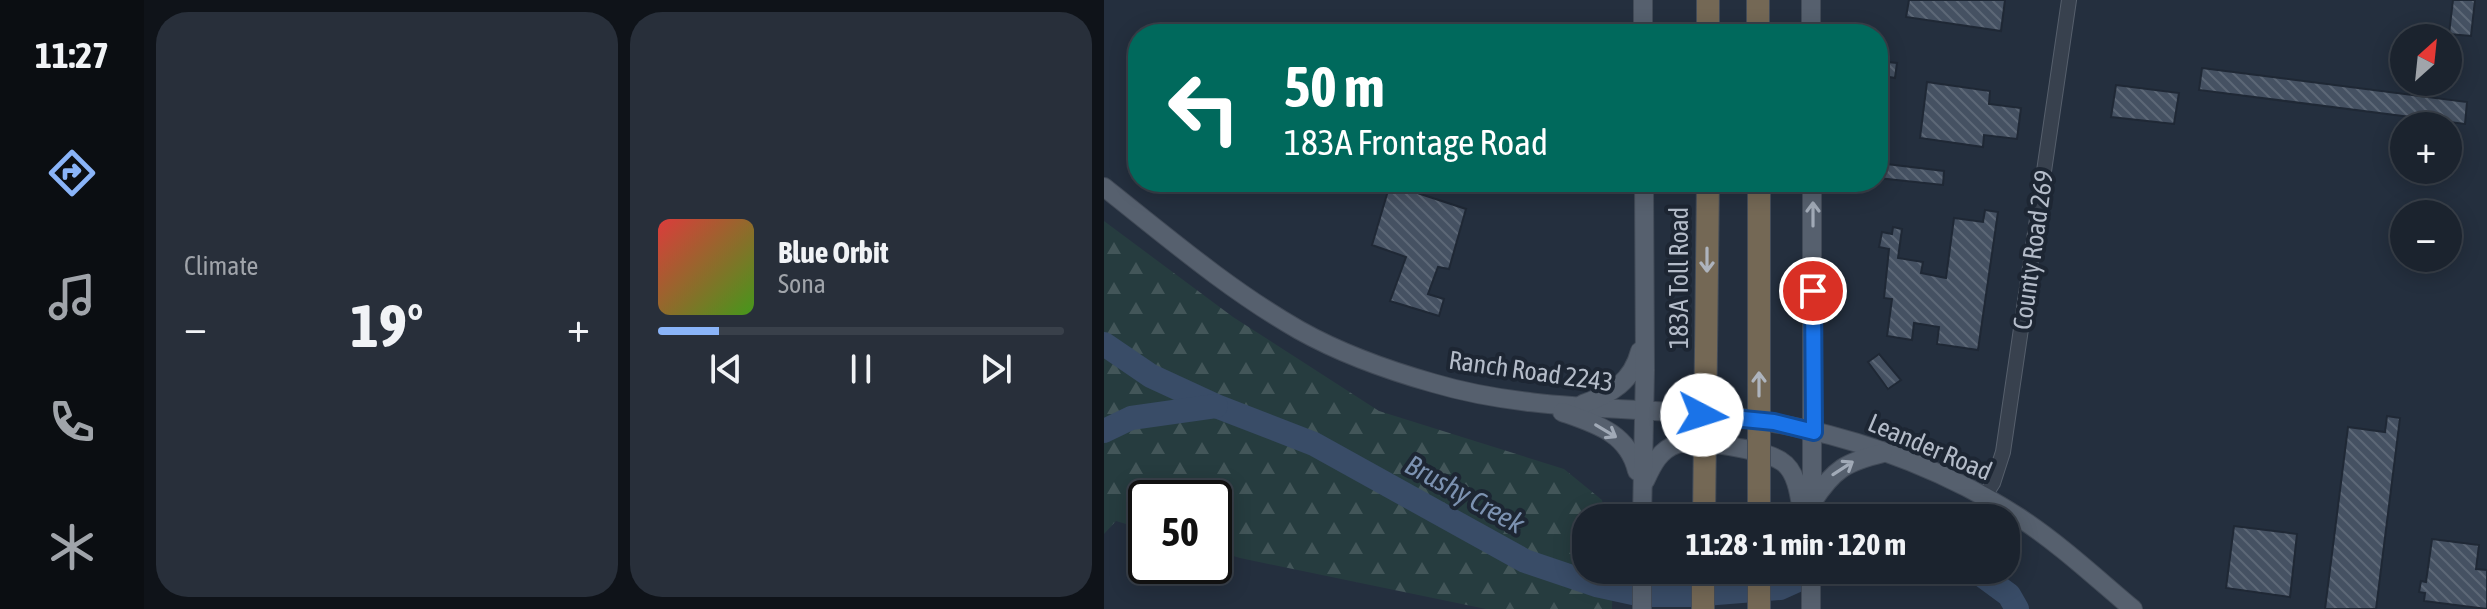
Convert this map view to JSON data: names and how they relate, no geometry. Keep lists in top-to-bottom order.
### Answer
{
  "streets": {
    "highway": ["183A Toll Road"],
    "main road": ["Ranch Road 2243", "Leander Road"],
    "street": ["County Road 269"]
  },
  "crossings": [
    ["County Road 269", "Leander Road"],
    ["Ranch Road 2243", "Leander Road"]
  ],
  "water": ["Brushy Creek"],
  "north": "top right",
  "page": {
    "tabs": "11:27",
    "tile": "Climate",
    "map_buttons": ["+", "−"],
    "turn": ["50 m", "183A Frontage Road"],
    "song": ["Blue Orbit", "Sona"],
    "heat": ["−", "19°", "+"],
    "limit": "50",
    "trip": "11:28 · 1 min · 120 m"
  }
}
